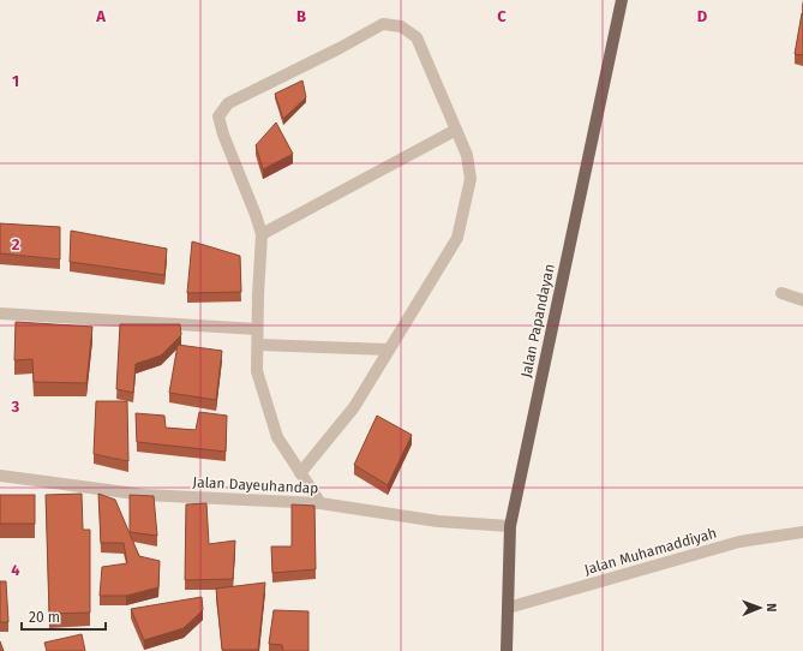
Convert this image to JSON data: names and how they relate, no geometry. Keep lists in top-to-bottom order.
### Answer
{
  "streets": {
    "main road": ["Jalan Papandayan"],
    "street": ["Jalan Dayeuhandap", "Jalan Muhamaddiyah"]
  },
  "crossings": [
    ["Jalan Papandayan", "Jalan Dayeuhandap"],
    ["Jalan Papandayan", "Jalan Muhamaddiyah"]
  ],
  "scale_bar": "20 m",
  "north": "right",
  "grid": {
    "columns": [
      "A",
      "B",
      "C",
      "D"
    ],
    "rows": [
      "1",
      "2",
      "3",
      "4"
    ]
  }
}
